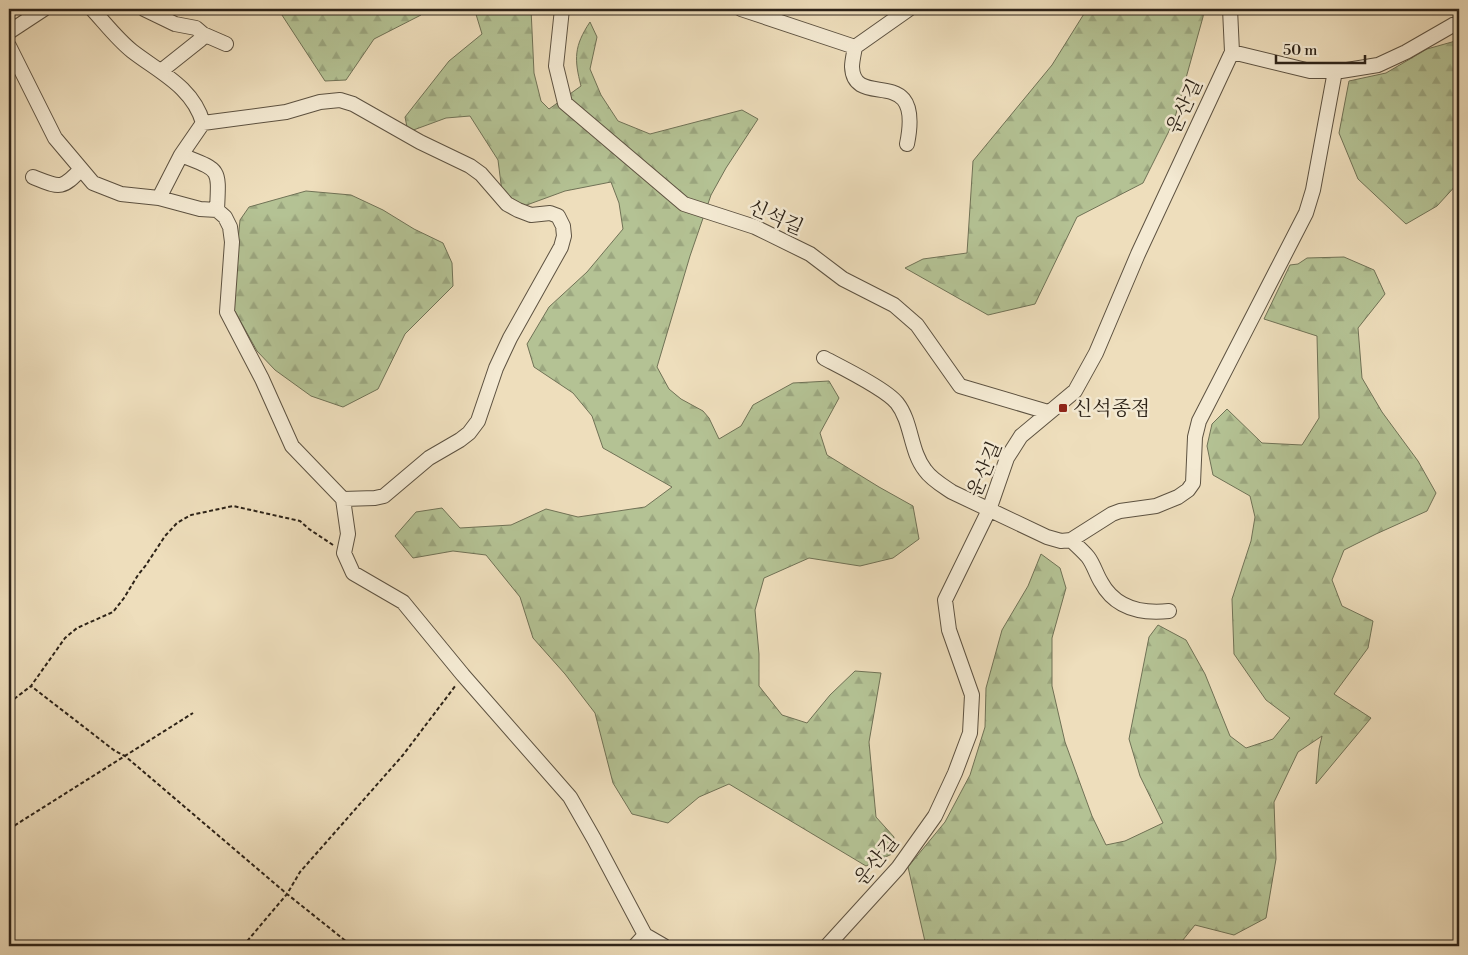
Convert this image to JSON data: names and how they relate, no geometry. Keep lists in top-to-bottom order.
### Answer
{
  "streets": {
    "street": ["운산길", "신석길"]
  },
  "crossings": [
    ["운산길", "신석길"]
  ],
  "places": {
    "transit": ["신석종점"]
  },
  "scale_bar": "50 m"
}
